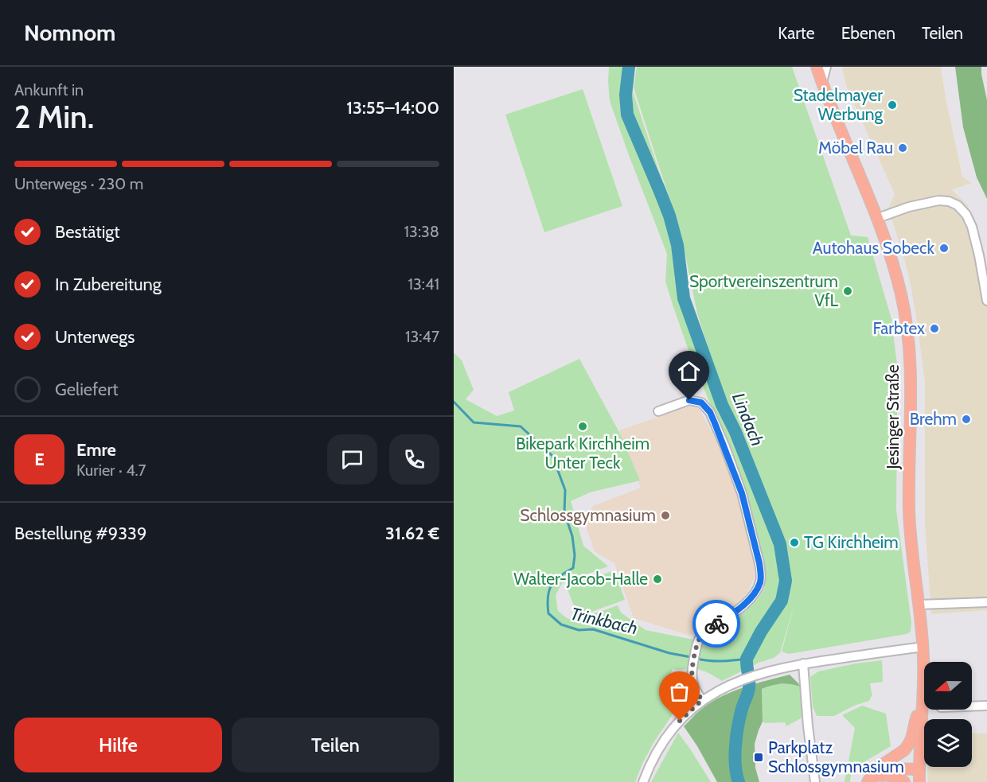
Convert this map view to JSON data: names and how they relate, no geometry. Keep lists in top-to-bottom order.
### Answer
{
  "streets": {
    "main road": ["Jesinger Straße"]
  },
  "water": ["Lindach", "Trinkbach"],
  "places": {
    "other": [
      "Stadelmayer Werbung",
      "Möbel Rau",
      "Autohaus Sobeck",
      "Sportvereinszentrum VfL",
      "Farbtex",
      "Brehm",
      "Bikepark Kirchheim Unter Teck",
      "Schlossgymnasium",
      "TG Kirchheim",
      "Walter-Jacob-Halle"
    ],
    "transit": ["Parkplatz Schlossgymnasium"]
  },
  "north": "left",
  "page": {
    "header": "Nomnom",
    "nav": ["Karte", "Ebenen", "Teilen"],
    "heading": ["2 Min.", "Ankunft in", "13:55–14:00"],
    "panel": [
      "Emre",
      "Kurier · 4.7",
      "Bestellung #9339",
      "31.62 €"
    ],
    "bar": "Unterwegs · 230 m",
    "list": [
      ["Bestätigt", "13:38"],
      ["In Zubereitung", "13:41"],
      ["Unterwegs", "13:47"],
      "Geliefert"
    ],
    "round": "E",
    "buttons": ["Hilfe", "Teilen"]
  }
}
